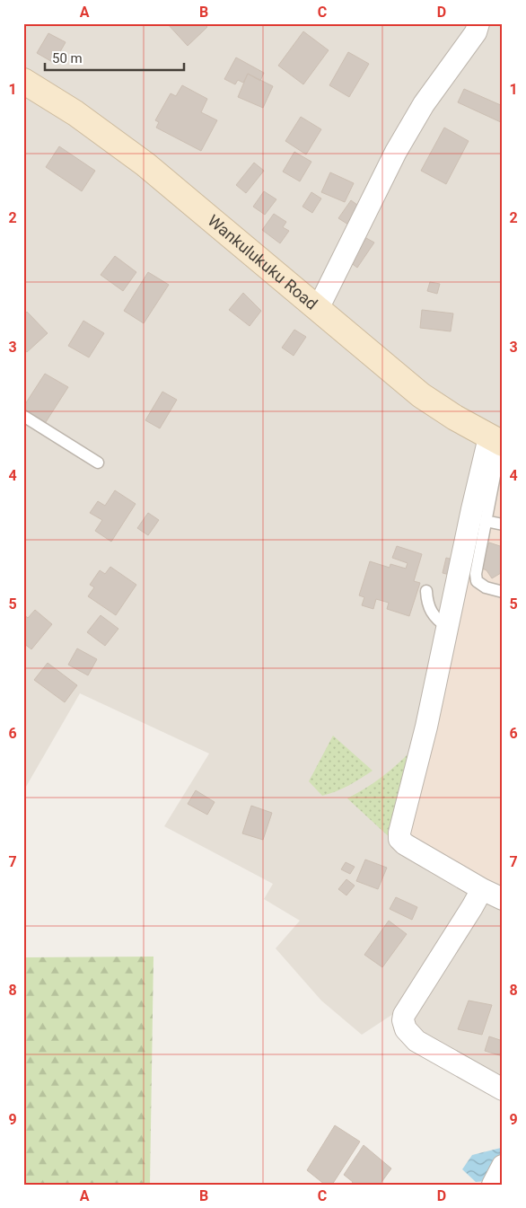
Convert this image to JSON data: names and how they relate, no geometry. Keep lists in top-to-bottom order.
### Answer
{
  "streets": {
    "main road": ["Wankulukuku Road"]
  },
  "scale_bar": "50 m",
  "grid": {
    "columns": [
      "A",
      "B",
      "C",
      "D"
    ],
    "rows": [
      "1",
      "2",
      "3",
      "4",
      "5",
      "6",
      "7",
      "8",
      "9"
    ]
  }
}
